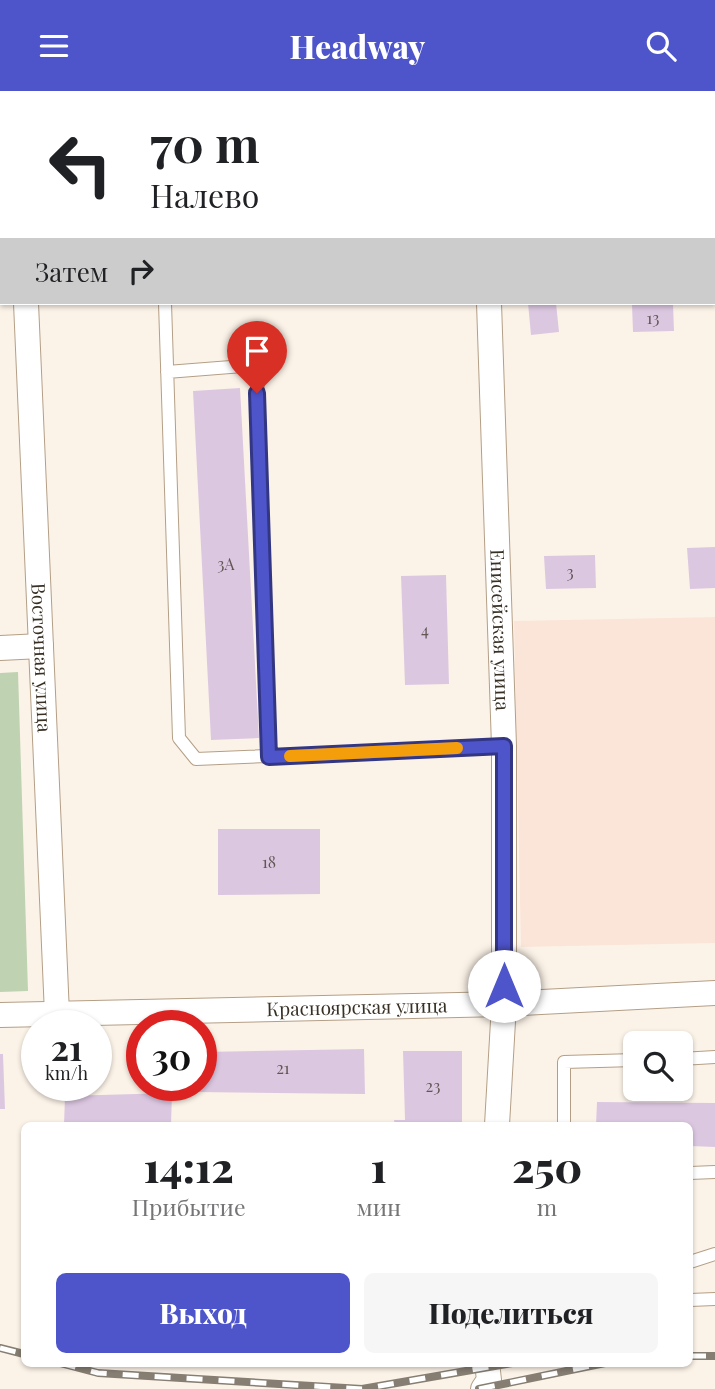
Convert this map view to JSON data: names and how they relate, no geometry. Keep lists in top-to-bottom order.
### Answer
{
  "streets": {
    "street": ["Енисейская улица", "Восточная улица", "Красноярская улица"]
  },
  "crossings": [
    ["Енисейская улица", "Красноярская улица"]
  ],
  "house_numbers": [
    "13",
    "3А",
    "3",
    "4",
    "18",
    "21",
    "23"
  ],
  "page": {
    "header": "Headway",
    "turn": ["70 m", "Налево"],
    "then": "Затем",
    "speed": "21 km/h",
    "limit": "30",
    "eta": [
      "14:12",
      "Прибытие",
      "1",
      "мин",
      "250",
      "m"
    ],
    "buttons": ["Выход", "Поделиться"]
  }
}
